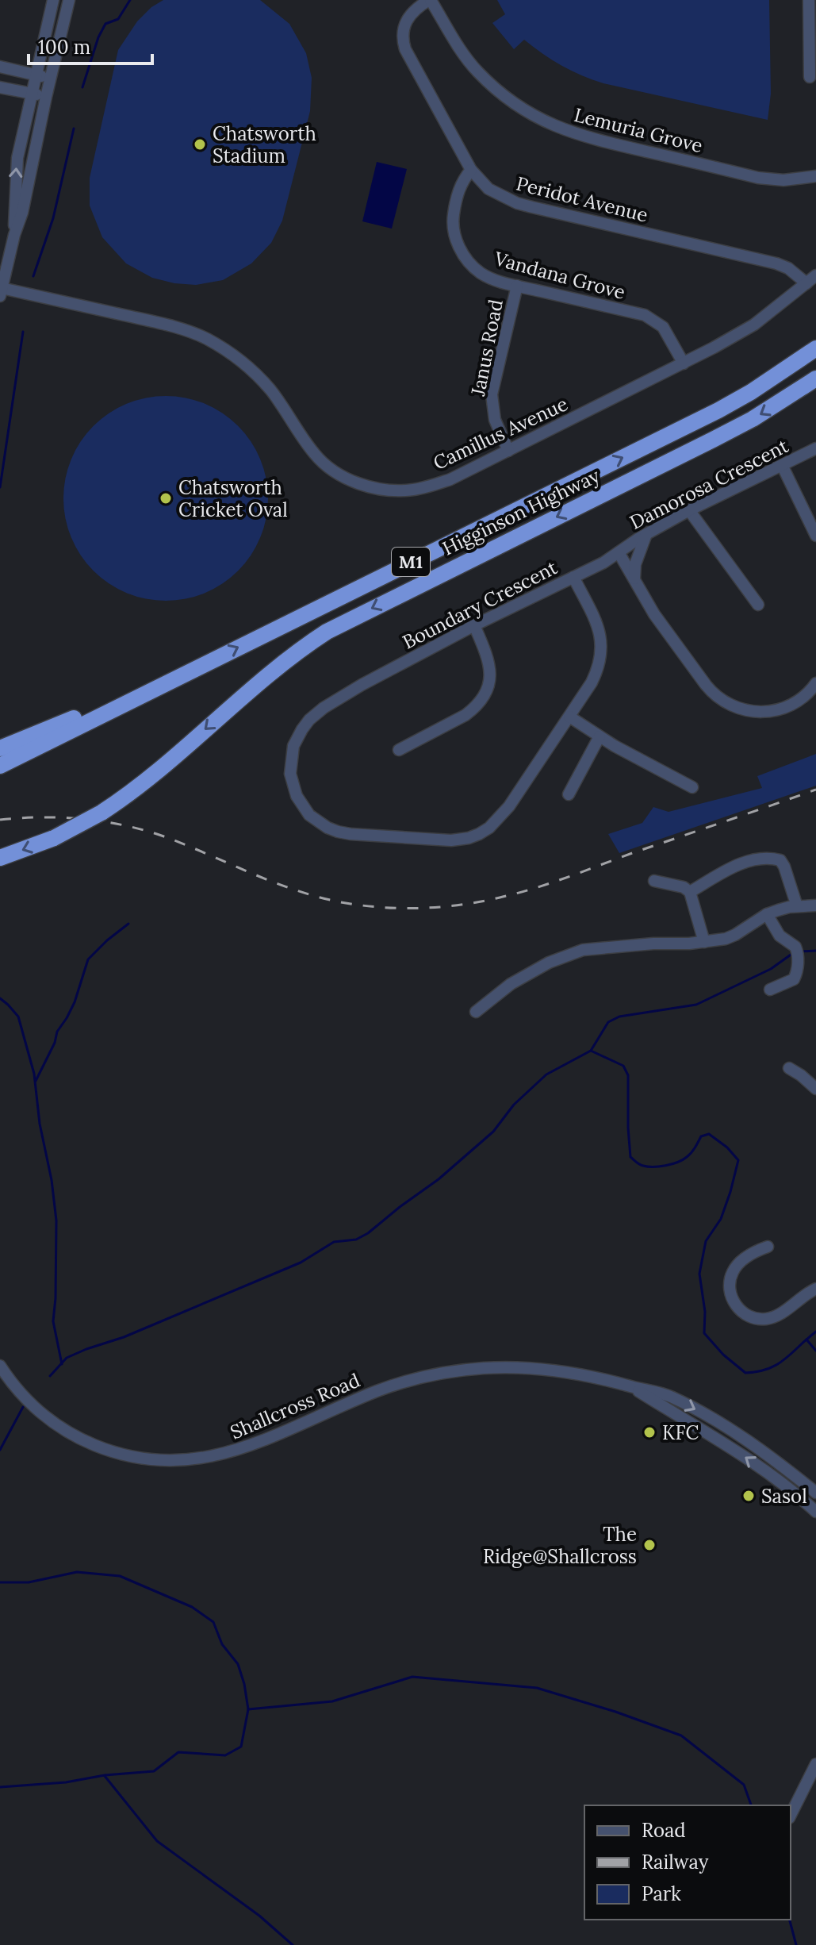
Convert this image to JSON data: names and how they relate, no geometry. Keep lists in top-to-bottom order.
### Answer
{
  "streets": {
    "highway": ["Higginson Highway", "M1"],
    "street": [
      "Lemuria Grove",
      "Peridot Avenue",
      "Vandana Grove",
      "Janus Road",
      "Camillus Avenue",
      "Damorosa Crescent",
      "Boundary Crescent",
      "Shallcross Road"
    ]
  },
  "crossings": [
    ["Lemuria Grove", "Peridot Avenue"],
    ["Peridot Avenue", "Vandana Grove"],
    ["Peridot Avenue", "Camillus Avenue"],
    ["Vandana Grove", "Janus Road"],
    ["Vandana Grove", "Camillus Avenue"],
    ["Janus Road", "Camillus Avenue"],
    ["Damorosa Crescent", "Boundary Crescent"]
  ],
  "places": [
    "Chatsworth Stadium",
    "Chatsworth Cricket Oval",
    "KFC",
    "Sasol",
    "The Ridge@Shallcross"
  ],
  "legend": ["Road", "Railway", "Park"],
  "scale_bar": "100 m"
}
